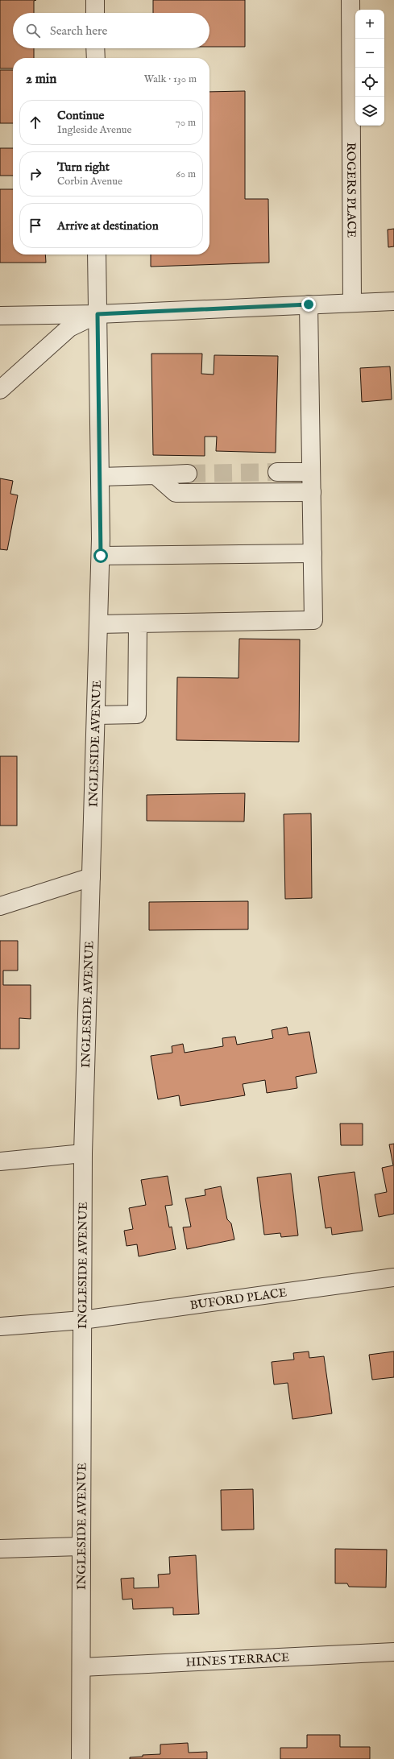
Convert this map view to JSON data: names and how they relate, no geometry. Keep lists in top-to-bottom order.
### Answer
{
  "streets": {
    "street": [
      "ROGERS PLACE",
      "INGLESIDE AVENUE",
      "BUFORD PLACE",
      "HINES TERRACE"
    ]
  },
  "crossings": [
    ["INGLESIDE AVENUE", "BUFORD PLACE"],
    ["INGLESIDE AVENUE", "HINES TERRACE"]
  ],
  "page": {
    "map_buttons": ["+", "−"],
    "search": "Search here",
    "heading": ["2 min", "Walk · 130 m"],
    "list": [
      ["Continue", "Ingleside Avenue", "70 m"],
      ["Turn right", "Corbin Avenue", "60 m"],
      "Arrive at destination"
    ]
  }
}
